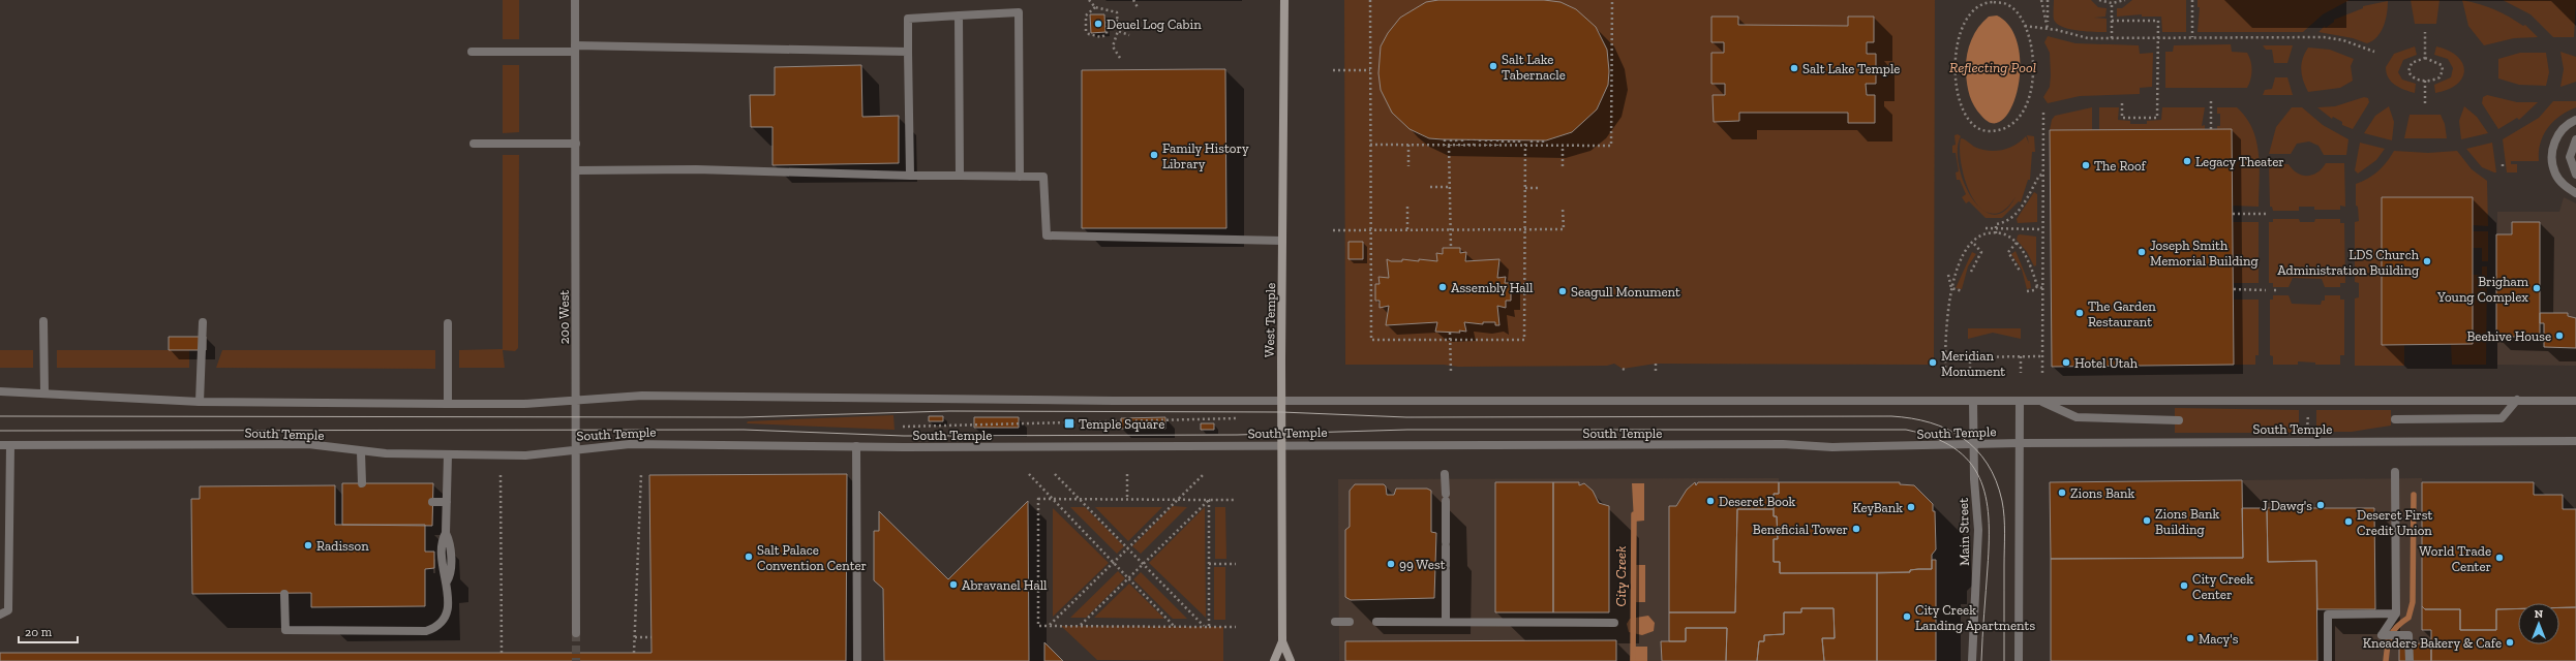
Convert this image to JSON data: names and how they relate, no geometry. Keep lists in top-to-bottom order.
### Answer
{
  "streets": {
    "main road": ["West Temple"],
    "street": ["200 West", "South Temple", "Main Street"]
  },
  "crossings": [
    ["200 West", "South Temple"],
    ["West Temple", "South Temple"],
    ["South Temple", "Main Street"]
  ],
  "water": ["Reflecting Pool", "City Creek"],
  "places": {
    "other": [
      "Deuel Log Cabin",
      "Salt Lake Tabernacle",
      "Salt Lake Temple",
      "Family History Library",
      "Legacy Theater",
      "The Roof",
      "Joseph Smith Memorial Building",
      "LDS Church Administration Building",
      "Assembly Hall",
      "Brigham Young Complex",
      "Seagull Monument",
      "The Garden Restaurant",
      "Beehive House",
      "Meridian Monument",
      "Hotel Utah",
      "Zions Bank",
      "Deseret Book",
      "J Dawg's",
      "KeyBank",
      "Zions Bank Building",
      "Deseret First Credit Union",
      "Beneficial Tower",
      "Radisson",
      "Salt Palace Convention Center",
      "World Trade Center",
      "99 West",
      "Abravanel Hall",
      "City Creek Center",
      "City Creek Landing Apartments",
      "Macy's",
      "Kneaders Bakery & Cafe"
    ],
    "transit": ["Temple Square"]
  },
  "scale_bar": "20 m",
  "north": "top"
}
